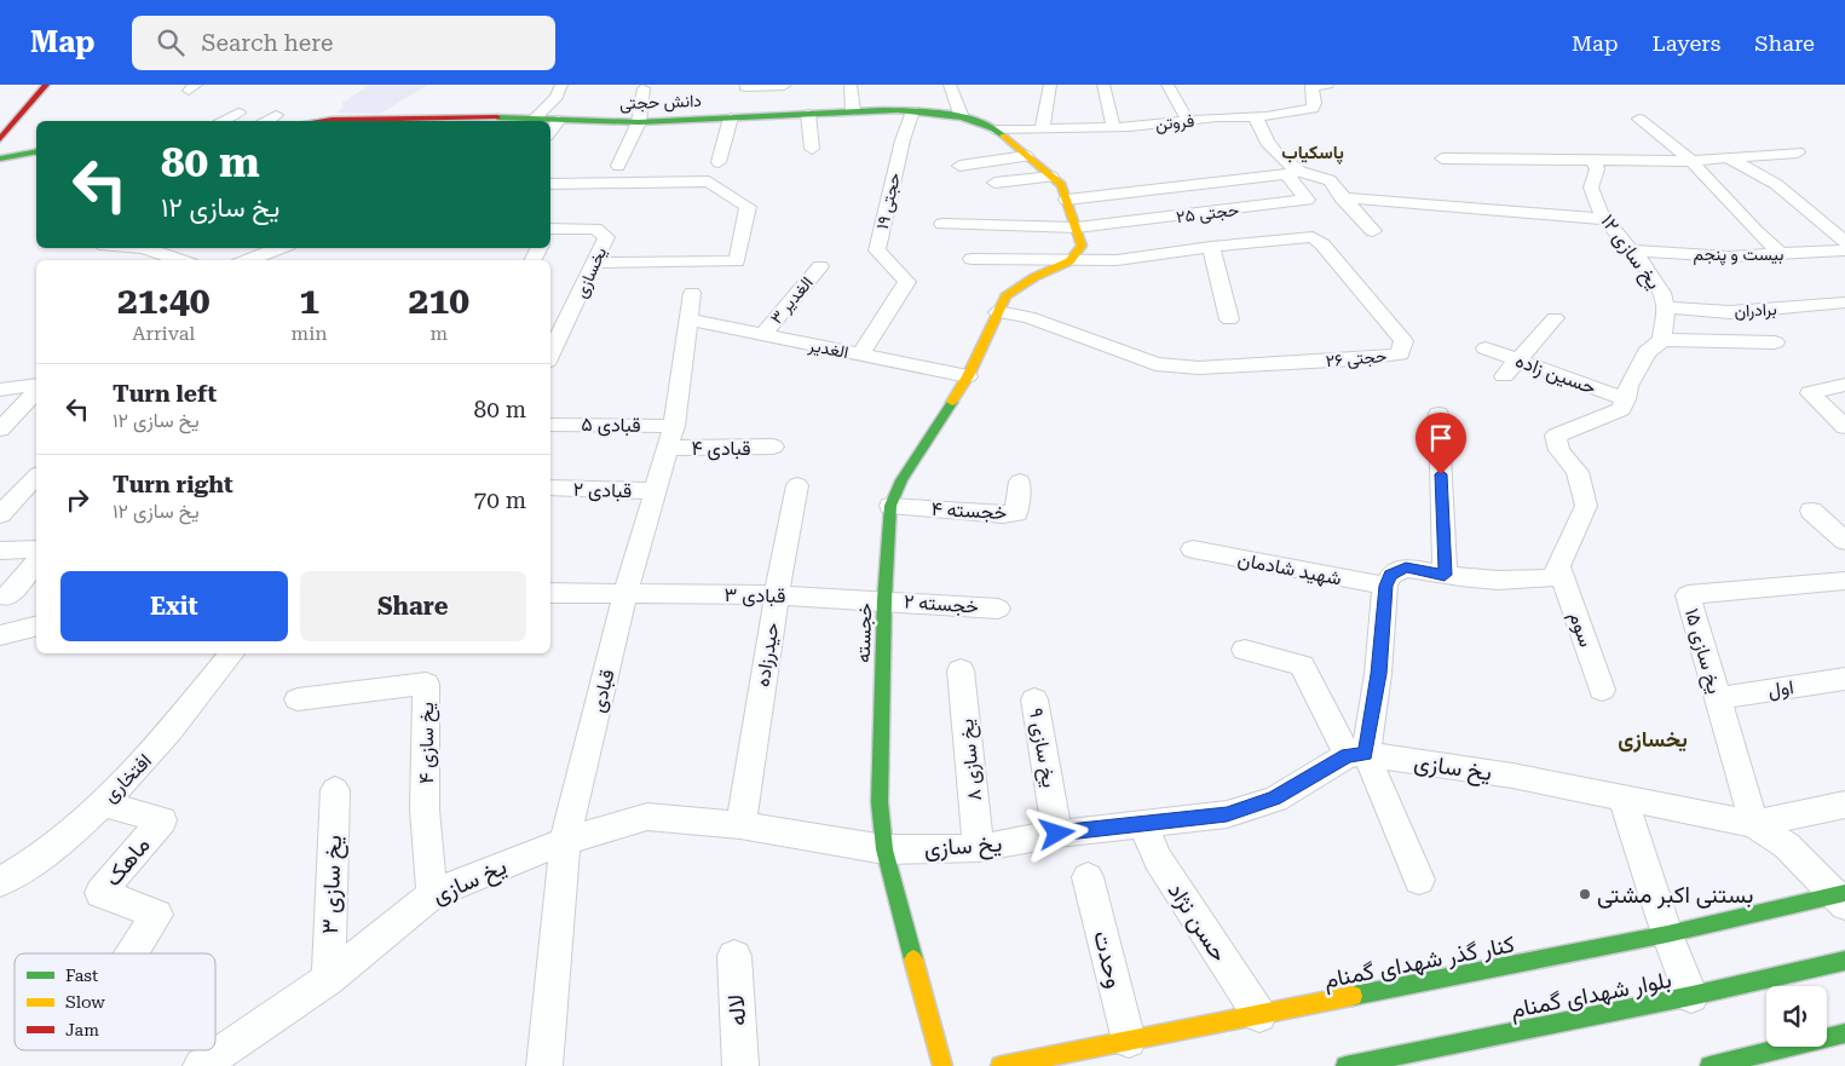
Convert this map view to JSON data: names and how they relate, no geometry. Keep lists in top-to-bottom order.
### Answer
{
  "streets": {
    "main road": [
      "دانش حجتی",
      "خجسته",
      "کنار گذر شهدای گمنام",
      "بلوار شهدای گمنام"
    ],
    "street": [
      "فروتن",
      "حجتی ۱۹",
      "حجتی ۲۵",
      "یخ سازی ۱۲",
      "بیست و پنجم",
      "یخسازی",
      "الغدیر ۳",
      "برادران",
      "الغدیر",
      "حجتی ۲۶",
      "حسین زاده",
      "قبادی ۵",
      "قبادی ۴",
      "قبادی ۲",
      "خجسته ۴",
      "شهید شادمان",
      "قبادی ۳",
      "خجسته ۲",
      "سوم",
      "یخ سازی ۱۵",
      "حیدرزاده",
      "اول",
      "قبادی",
      "یخ سازی ۴",
      "یخ سازی ۹",
      "یخ سازی ۸",
      "یخ سازی",
      "افتخاری",
      "ماهک",
      "یخ سازی ۳",
      "حسن نژاد",
      "وحدت",
      "لاله"
    ]
  },
  "crossings": [
    ["دانش حجتی", "فروتن"],
    ["دانش حجتی", "حجتی ۱۹"],
    ["دانش حجتی", "حجتی ۲۵"],
    ["دانش حجتی", "حجتی ۲۶"],
    ["دانش حجتی", "خجسته"],
    ["حجتی ۱۹", "الغدیر"],
    ["یخ سازی ۱۲", "بیست و پنجم"],
    ["یخ سازی ۱۲", "برادران"],
    ["الغدیر ۳", "الغدیر"],
    ["الغدیر", "خجسته"],
    ["الغدیر", "قبادی"],
    ["حجتی ۲۶", "خجسته"],
    ["قبادی ۵", "قبادی ۴"],
    ["قبادی ۵", "قبادی"],
    ["قبادی ۴", "قبادی"],
    ["قبادی ۲", "قبادی"],
    ["خجسته ۴", "خجسته"],
    ["قبادی ۳", "خجسته ۲"],
    ["قبادی ۳", "خجسته"],
    ["قبادی ۳", "حیدرزاده"],
    ["قبادی ۳", "قبادی"],
    ["خجسته ۲", "خجسته"],
    ["خجسته", "یخ سازی"],
    ["یخ سازی ۱۵", "اول"],
    ["یخ سازی ۱۵", "یخ سازی"],
    ["حیدرزاده", "یخ سازی"],
    ["قبادی", "یخ سازی"],
    ["یخ سازی ۴", "یخ سازی"],
    ["یخ سازی ۹", "یخ سازی"],
    ["یخ سازی ۸", "یخ سازی"],
    ["یخ سازی", "یخ سازی ۳"],
    ["یخ سازی", "حسن نژاد"],
    ["افتخاری", "ماهک"],
    ["حسن نژاد", "کنار گذر شهدای گمنام"],
    ["وحدت", "کنار گذر شهدای گمنام"]
  ],
  "districts": ["پاسکیاب", "یخسازی"],
  "places": ["بستنی اکبر مشتی"],
  "legend": ["Fast", "Slow", "Jam"],
  "page": {
    "header": "Map",
    "search": "Search here",
    "nav": ["Map", "Layers", "Share"],
    "turn": ["80 m", "یخ سازی ۱۲"],
    "eta": [
      "21:40",
      "Arrival",
      "1",
      "min",
      "210",
      "m"
    ],
    "list": [
      {
        "name": "Turn left",
        "note": "یخ سازی ۱۲",
        "value": "80 m"
      },
      {
        "name": "Turn right",
        "note": "یخ سازی ۱۲",
        "value": "70 m"
      }
    ],
    "buttons": ["Exit", "Share"]
  }
}
